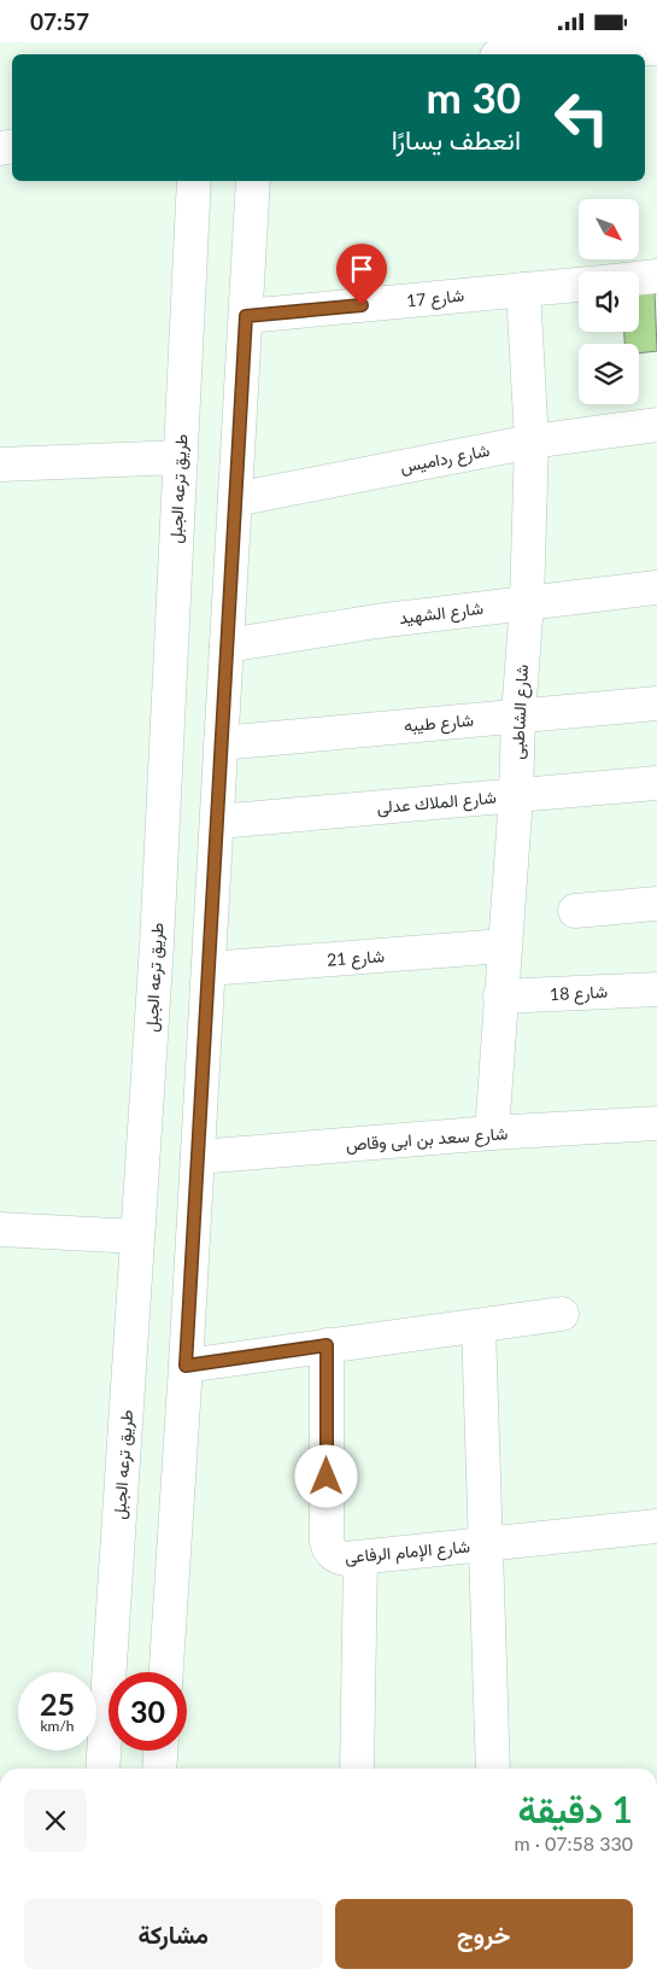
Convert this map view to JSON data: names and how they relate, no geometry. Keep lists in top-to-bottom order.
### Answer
{
  "streets": {
    "street": [
      "شارع 17",
      "شارع رداميس",
      "طريق ترعه الجبل",
      "شارع الشهيد",
      "شارع الشاطبى",
      "شارع طيبه",
      "شارع الملاك عدلى",
      "شارع 21",
      "شارع 18",
      "شارع سعد بن ابى وقاص",
      "شارع الإمام الرفاعى"
    ]
  },
  "crossings": [
    ["شارع 17", "شارع الشاطبى"],
    ["شارع رداميس", "شارع الشاطبى"],
    ["طريق ترعه الجبل", "شارع 21"],
    ["شارع الشهيد", "شارع الشاطبى"],
    ["شارع الشاطبى", "شارع طيبه"],
    ["شارع الشاطبى", "شارع الملاك عدلى"],
    ["شارع الشاطبى", "شارع 21"],
    ["شارع الشاطبى", "شارع 18"],
    ["شارع الشاطبى", "شارع سعد بن ابى وقاص"]
  ],
  "north": "bottom right",
  "page": {
    "status": "07:57",
    "turn": ["30 m", "انعطف يسارًا"],
    "speed": "25 km/h",
    "limit": "30",
    "heading": ["1 دقيقة", "330 m · 07:58"],
    "buttons": ["خروج", "مشاركة"]
  }
}
